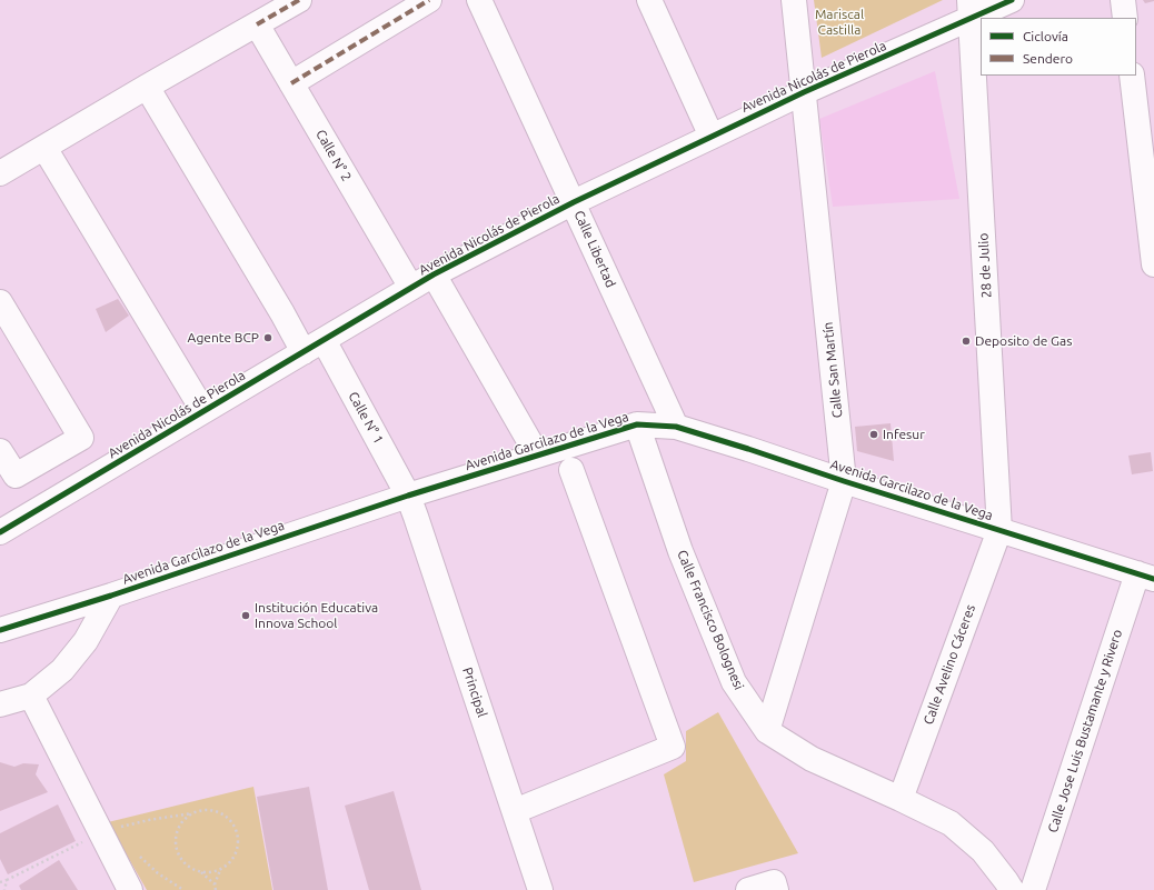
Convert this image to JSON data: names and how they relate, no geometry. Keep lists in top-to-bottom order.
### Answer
{
  "streets": {
    "street": [
      "Avenida Nicolás de Pierola",
      "Calle N° 2",
      "Calle Libertad",
      "28 de Julio",
      "Calle San Martín",
      "Calle N° 1",
      "Avenida Garcilazo de la Vega",
      "Calle Francisco Bolognesi",
      "Calle Avelino Cáceres",
      "Principal",
      "Calle Jose Luis Bustamante y Rivero"
    ]
  },
  "crossings": [
    ["Avenida Nicolás de Pierola", "Calle N° 2"],
    ["Avenida Nicolás de Pierola", "Calle Libertad"],
    ["Avenida Nicolás de Pierola", "28 de Julio"],
    ["Avenida Nicolás de Pierola", "Calle San Martín"],
    ["Avenida Nicolás de Pierola", "Calle N° 1"],
    ["Calle Libertad", "Avenida Garcilazo de la Vega"],
    ["28 de Julio", "Avenida Garcilazo de la Vega"],
    ["28 de Julio", "Calle Avelino Cáceres"],
    ["Calle San Martín", "Avenida Garcilazo de la Vega"],
    ["Calle San Martín", "Calle Francisco Bolognesi"],
    ["Calle N° 1", "Avenida Garcilazo de la Vega"],
    ["Calle N° 1", "Principal"],
    ["Avenida Garcilazo de la Vega", "Calle Francisco Bolognesi"],
    ["Avenida Garcilazo de la Vega", "Calle Avelino Cáceres"],
    ["Avenida Garcilazo de la Vega", "Principal"],
    ["Avenida Garcilazo de la Vega", "Calle Jose Luis Bustamante y Rivero"],
    ["Calle Francisco Bolognesi", "Calle Avelino Cáceres"]
  ],
  "parks": ["Mariscal Castilla"],
  "places": [
    "Agente BCP",
    "Deposito de Gas",
    "Infesur",
    "Institución Educativa Innova School"
  ],
  "legend": ["Ciclovía", "Sendero"]
}
